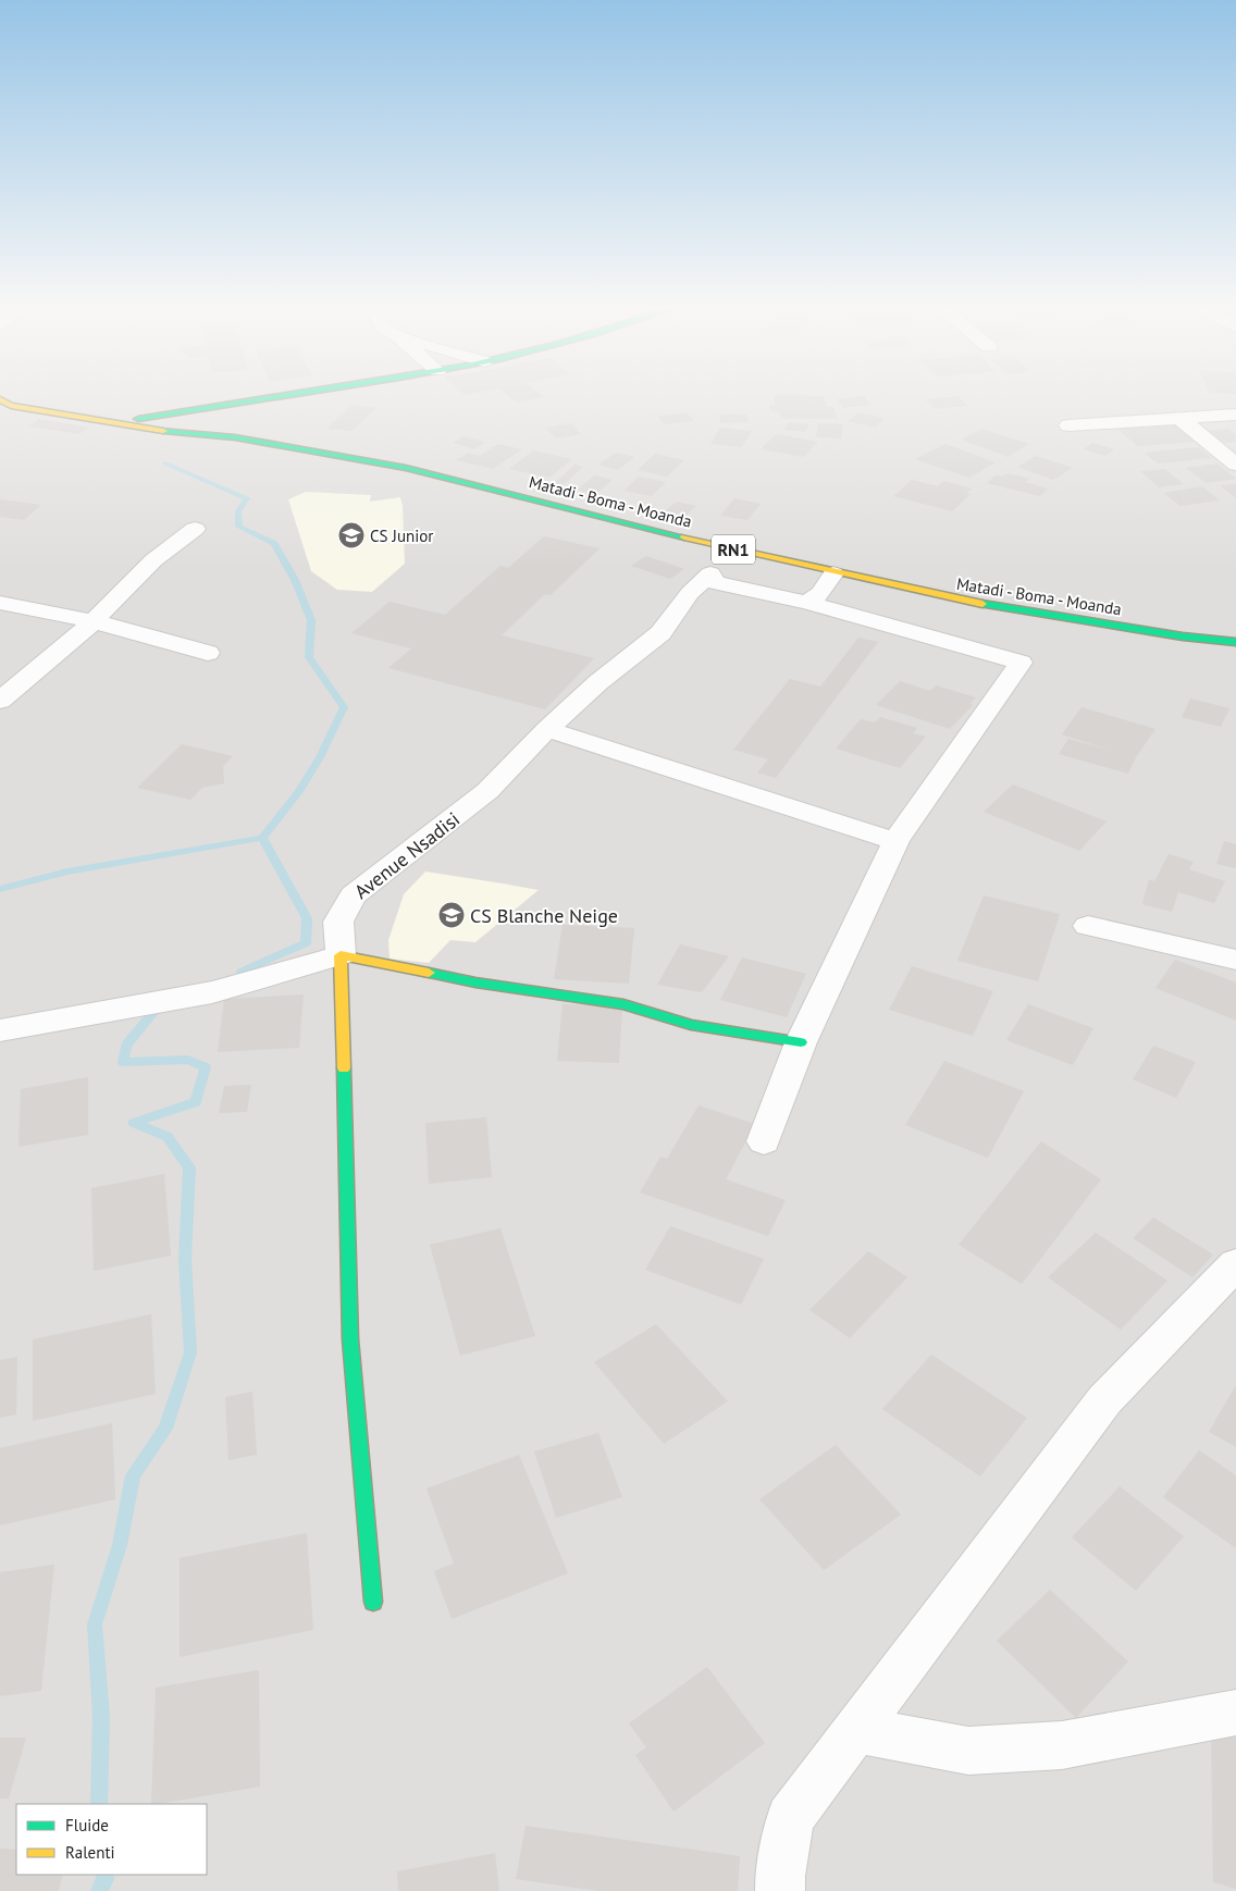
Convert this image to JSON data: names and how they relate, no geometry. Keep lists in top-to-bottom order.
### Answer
{
  "streets": {
    "main road": ["Matadi - Boma - Moanda", "RN1"],
    "street": ["Avenue Nsadisi"]
  },
  "crossings": [
    ["Matadi - Boma - Moanda", "Avenue Nsadisi"]
  ],
  "places": {
    "school or university": ["CS Junior", "CS Blanche Neige"]
  },
  "legend": ["Fluide", "Ralenti"]
}
